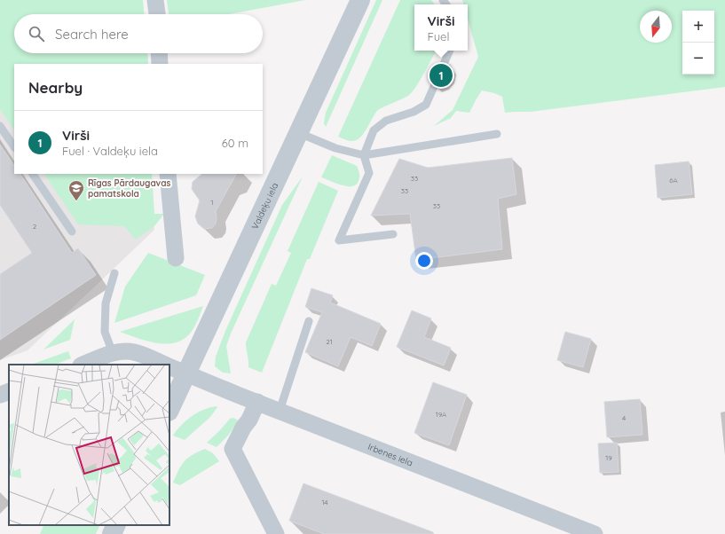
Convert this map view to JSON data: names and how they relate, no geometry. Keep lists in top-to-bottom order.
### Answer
{
  "streets": {
    "street": ["Valdeķu iela", "Irbenes iela"]
  },
  "crossings": [
    ["Valdeķu iela", "Irbenes iela"]
  ],
  "places": {
    "school or university": ["Rīgas Pārdaugavas pamatskola"]
  },
  "house_numbers": [
    "33",
    "6A",
    "33",
    "1",
    "33",
    "2",
    "21",
    "19A",
    "4",
    "19",
    "14"
  ],
  "north": "bottom",
  "page": {
    "popup": ["Virši", "Fuel"],
    "map_buttons": ["+", "−"],
    "search": "Search here",
    "pins": "1",
    "heading": "Nearby",
    "list": [
      {
        "mark": "1",
        "name": "Virši",
        "note": "Fuel · Valdeķu iela",
        "value": "60 m"
      }
    ]
  }
}
